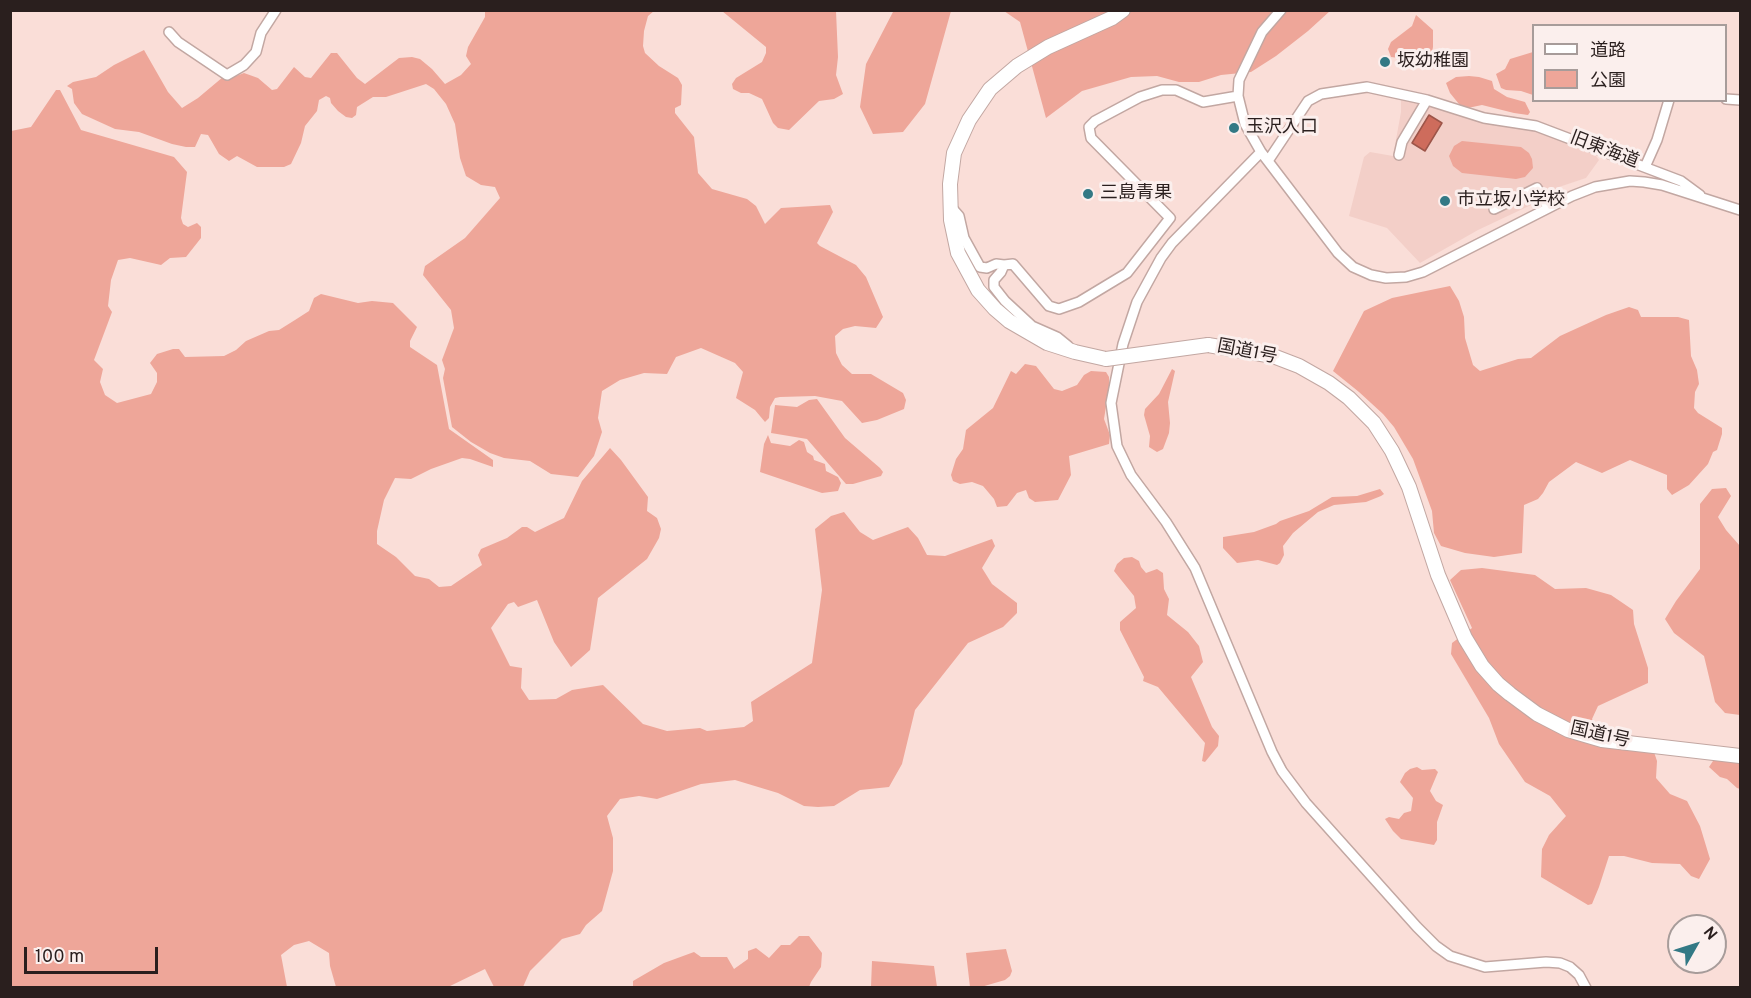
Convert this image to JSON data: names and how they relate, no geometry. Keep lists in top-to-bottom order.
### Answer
{
  "streets": {
    "highway": ["国道1号"],
    "street": ["旧東海道"]
  },
  "places": [
    "坂幼稚園",
    "玉沢入口",
    "三島青果",
    "市立坂小学校"
  ],
  "legend": ["道路", "公園"],
  "scale_bar": "100 m",
  "north": "top right"
}
